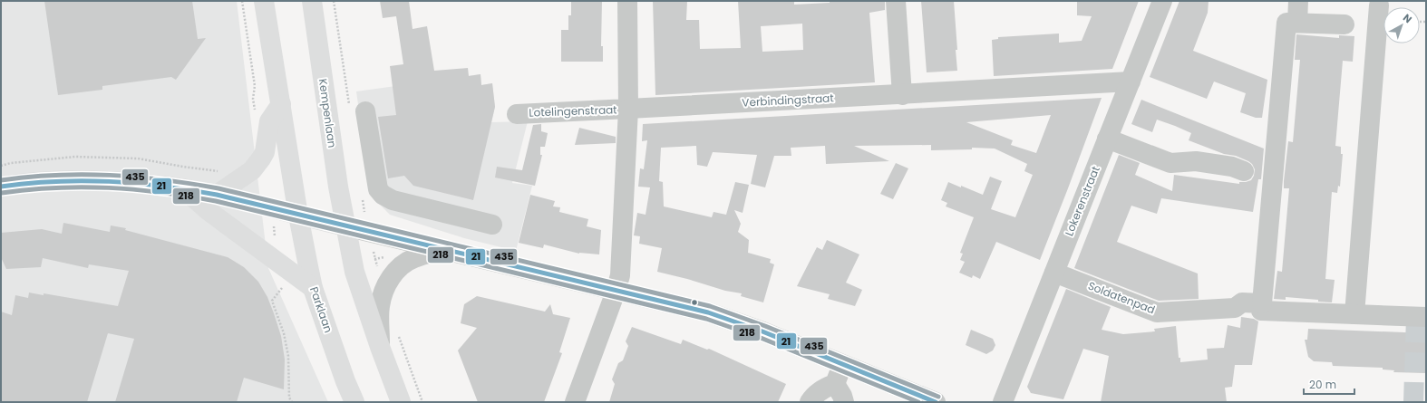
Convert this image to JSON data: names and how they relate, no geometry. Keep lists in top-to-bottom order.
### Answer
{
  "streets": {
    "main road": ["Kempenlaan", "Parklaan"],
    "street": [
      "Verbindingstraat",
      "Lotelingenstraat",
      "Lokerenstraat",
      "Soldatenpad"
    ]
  },
  "crossings": [
    ["Verbindingstraat", "Lotelingenstraat"],
    ["Verbindingstraat", "Lokerenstraat"],
    ["Lokerenstraat", "Soldatenpad"]
  ],
  "lines": ["transit line 435", "transit line 21", "transit line 218"],
  "scale_bar": "20 m",
  "north": "top right"
}
